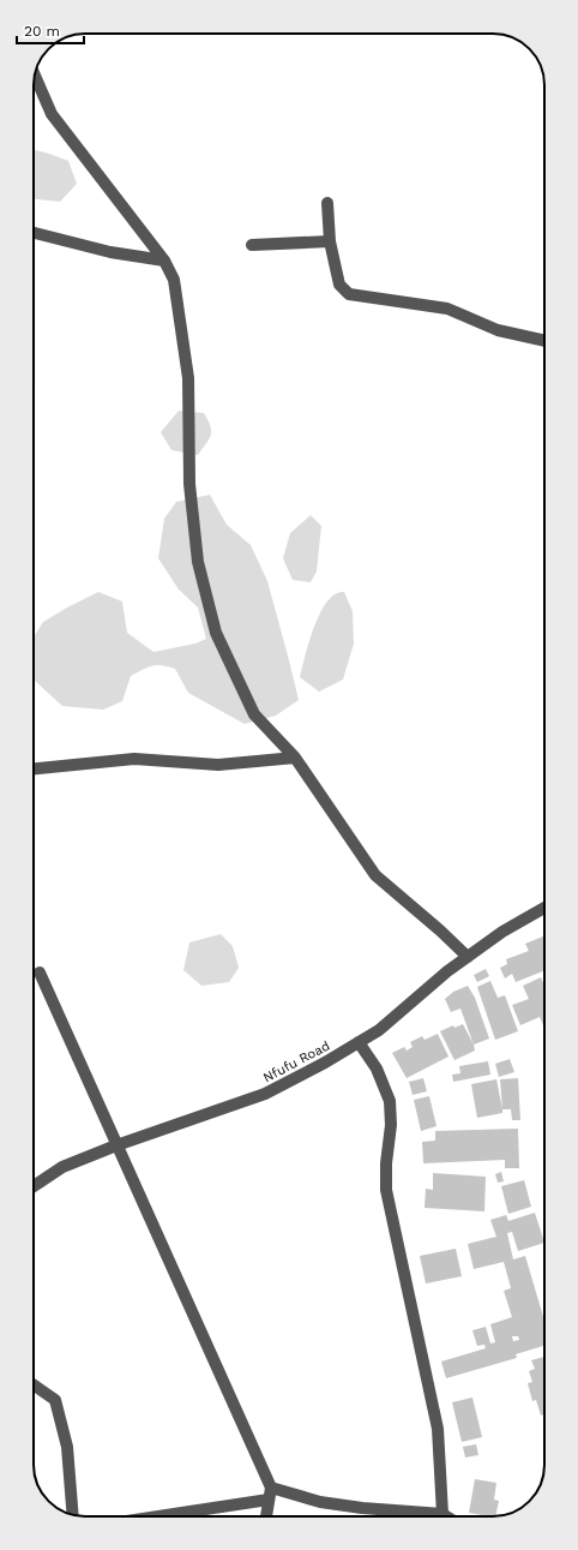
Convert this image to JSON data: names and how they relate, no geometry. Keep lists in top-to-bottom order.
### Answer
{
  "streets": {
    "street": ["Nfufu Road"]
  },
  "scale_bar": "20 m"
}
